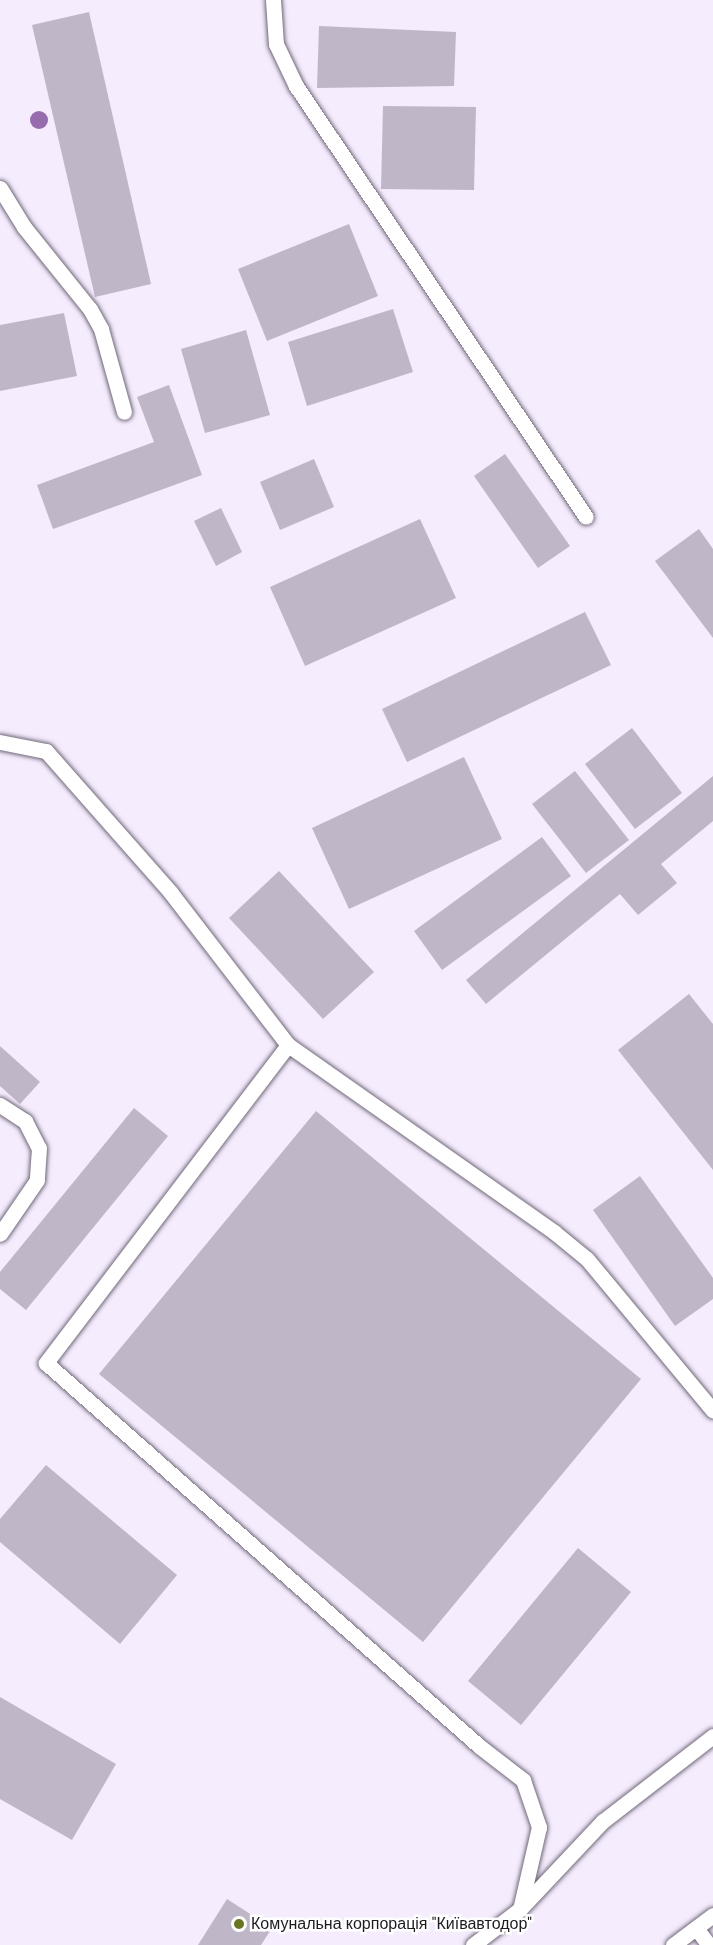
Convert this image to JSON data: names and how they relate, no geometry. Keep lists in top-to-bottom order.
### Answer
{
  "places": ["Комунальна корпорація \"Київавтодор\""]
}
